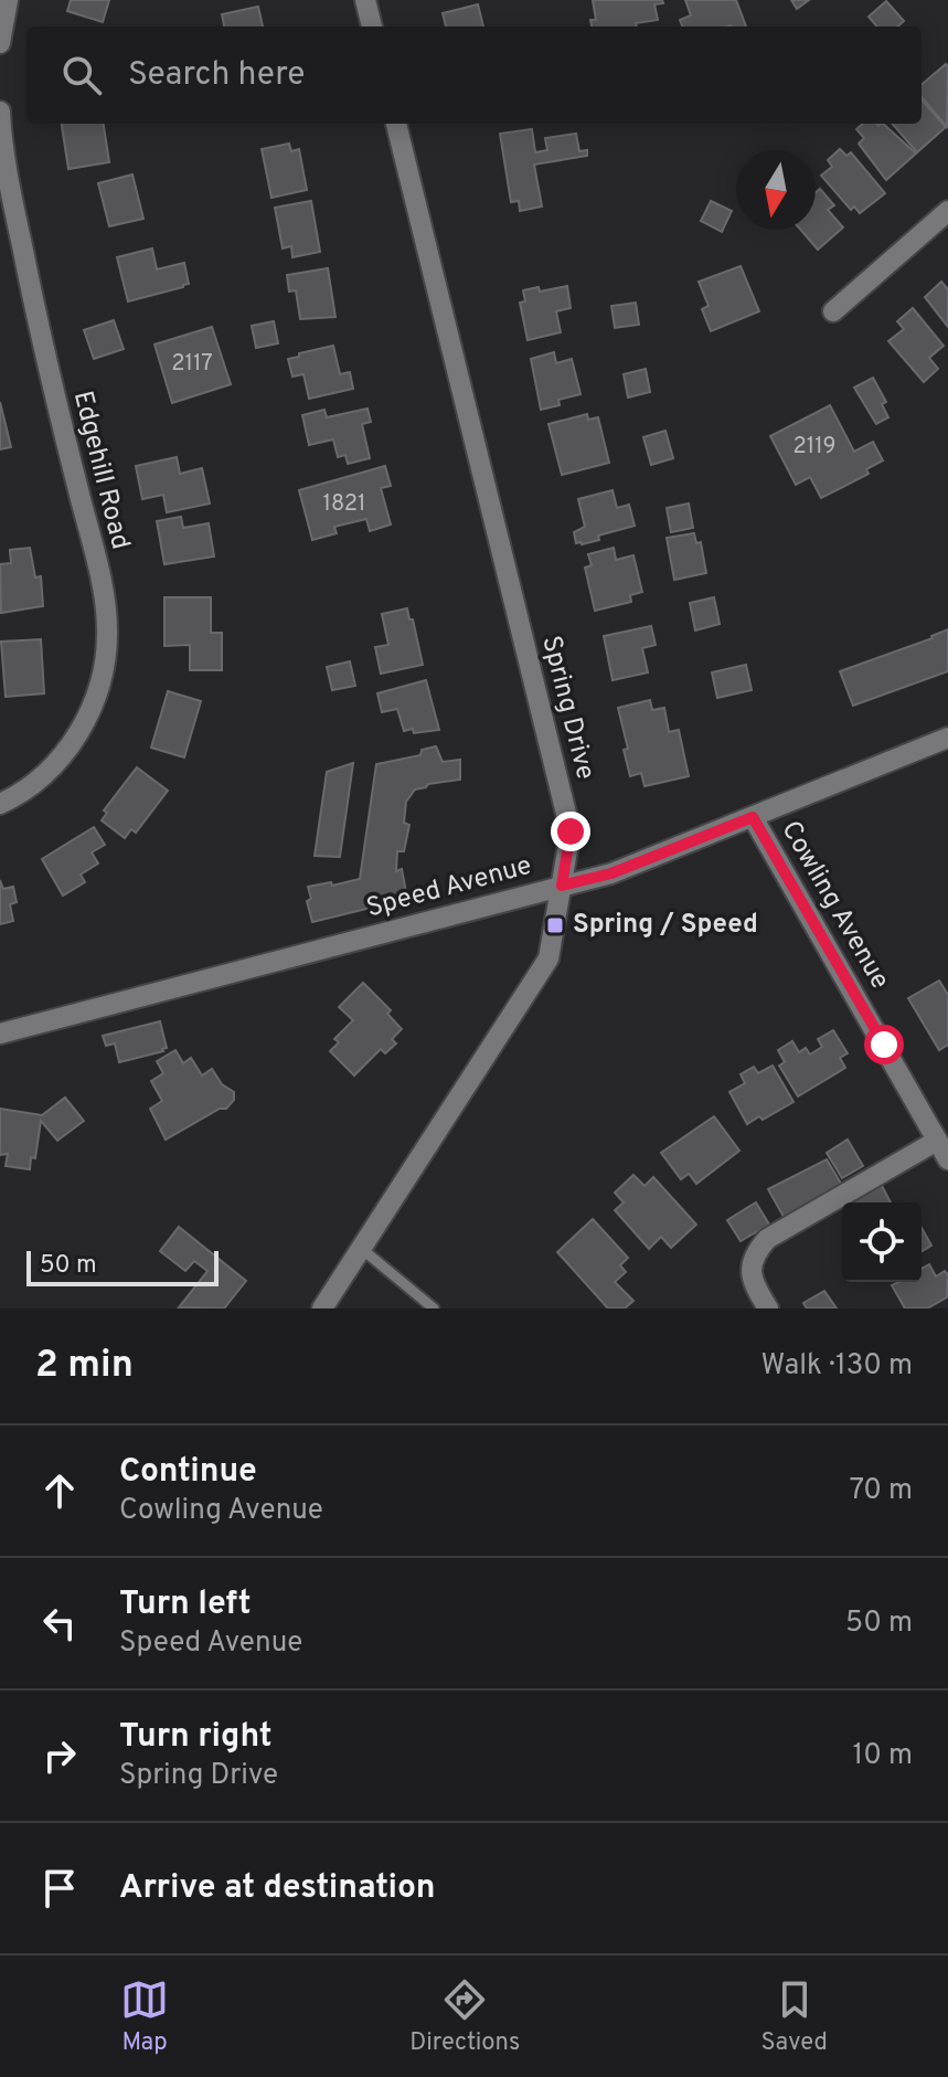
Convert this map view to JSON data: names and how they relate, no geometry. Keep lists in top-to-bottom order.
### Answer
{
  "streets": {
    "street": [
      "Edgehill Road",
      "Spring Drive",
      "Speed Avenue",
      "Cowling Avenue"
    ]
  },
  "crossings": [
    ["Spring Drive", "Speed Avenue"],
    ["Speed Avenue", "Cowling Avenue"]
  ],
  "places": {
    "transit": ["Spring / Speed"]
  },
  "house_numbers": ["2117", "2119", "1821"],
  "scale_bar": "50 m",
  "north": "bottom",
  "page": {
    "search": "Search here",
    "scale": "50 m",
    "heading": ["2 min", "Walk · 130 m"],
    "list": [
      ["Continue", "Cowling Avenue", "70 m"],
      ["Turn left", "Speed Avenue", "50 m"],
      ["Turn right", "Spring Drive", "10 m"],
      "Arrive at destination"
    ],
    "nav": ["Map", "Directions", "Saved"]
  }
}
